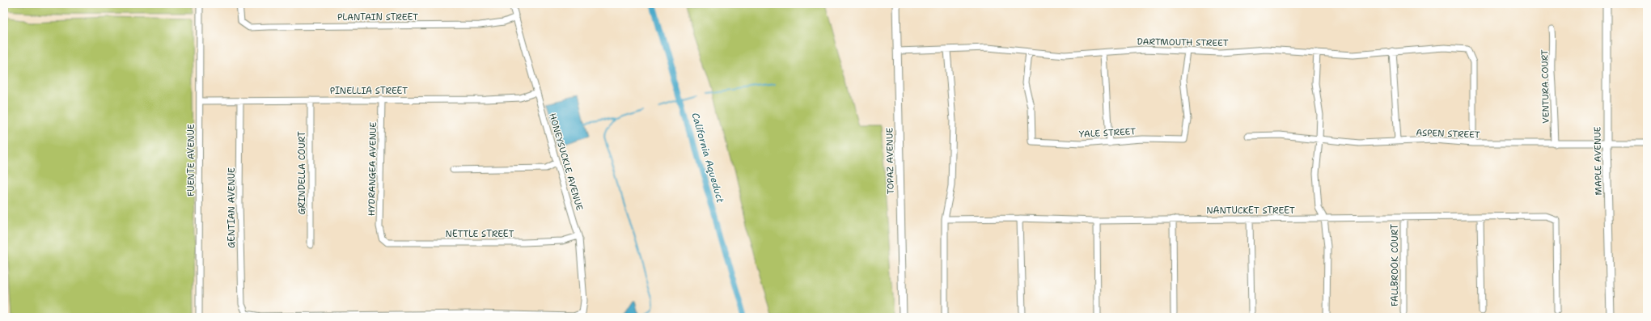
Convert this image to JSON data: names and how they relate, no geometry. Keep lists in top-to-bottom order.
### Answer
{
  "streets": {
    "street": [
      "PLANTAIN STREET",
      "DARTMOUTH STREET",
      "VENTURA COURT",
      "PINELLIA STREET",
      "YALE STREET",
      "ASPEN STREET",
      "FUENTE AVENUE",
      "TOPAZ AVENUE",
      "MAPLE AVENUE",
      "HONEYSUCKLE AVENUE",
      "HYDRANGEA AVENUE",
      "GRINDELLA COURT",
      "GENTIAN AVENUE",
      "NANTUCKET STREET",
      "NETTLE STREET",
      "FALLBROOK COURT"
    ]
  },
  "crossings": [
    ["PLANTAIN STREET", "HONEYSUCKLE AVENUE"],
    ["DARTMOUTH STREET", "YALE STREET"],
    ["DARTMOUTH STREET", "ASPEN STREET"],
    ["DARTMOUTH STREET", "TOPAZ AVENUE"],
    ["VENTURA COURT", "ASPEN STREET"],
    ["PINELLIA STREET", "FUENTE AVENUE"],
    ["PINELLIA STREET", "HONEYSUCKLE AVENUE"],
    ["PINELLIA STREET", "HYDRANGEA AVENUE"],
    ["PINELLIA STREET", "GRINDELLA COURT"],
    ["PINELLIA STREET", "GENTIAN AVENUE"],
    ["ASPEN STREET", "MAPLE AVENUE"],
    ["HONEYSUCKLE AVENUE", "GENTIAN AVENUE"],
    ["HONEYSUCKLE AVENUE", "NETTLE STREET"],
    ["HYDRANGEA AVENUE", "NETTLE STREET"],
    ["NANTUCKET STREET", "FALLBROOK COURT"]
  ],
  "water": ["California Aqueduct"]
}
